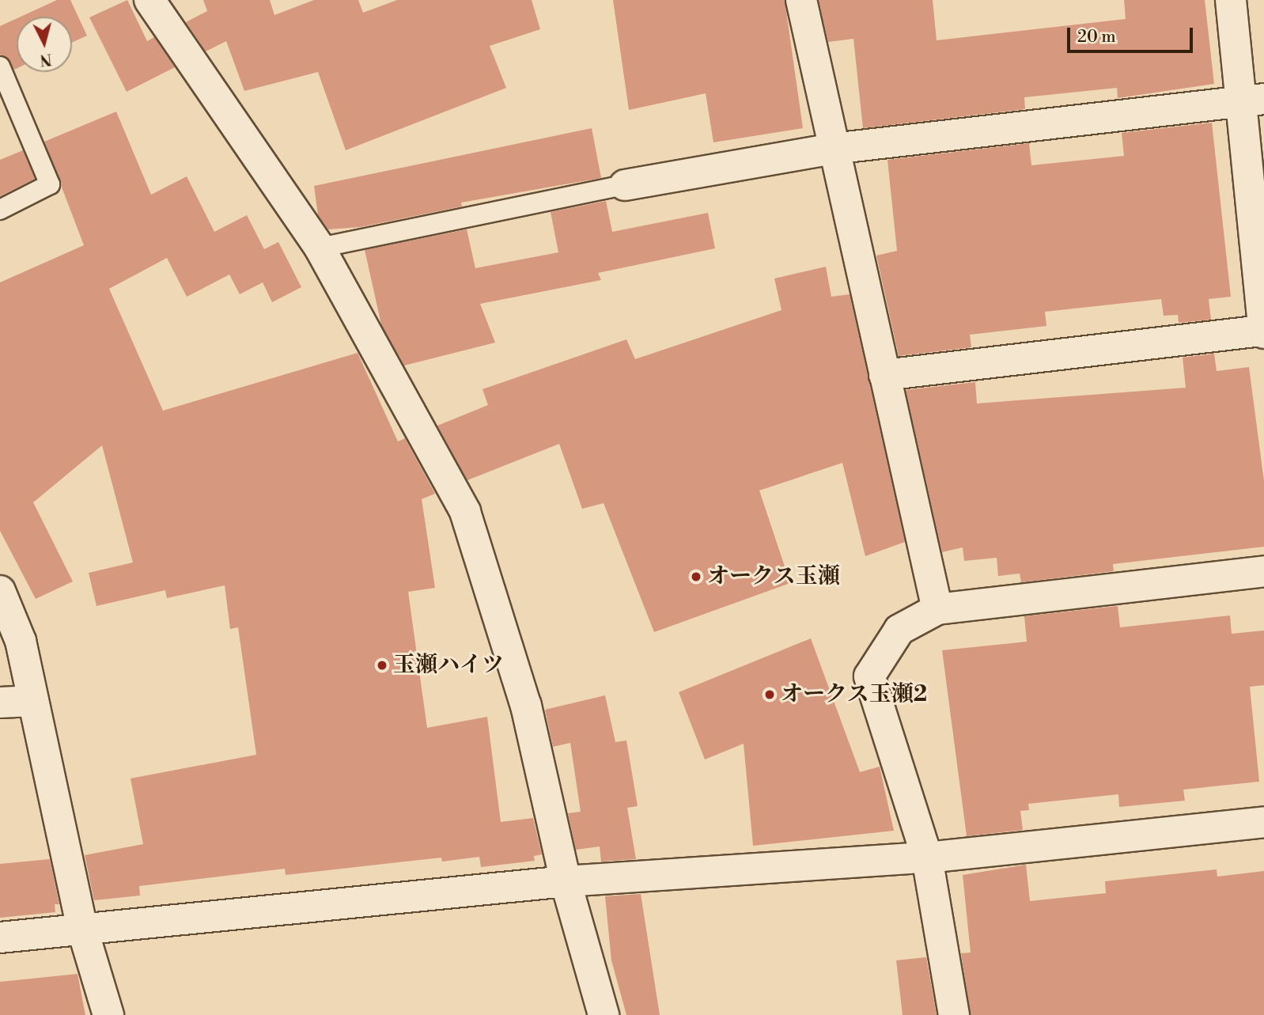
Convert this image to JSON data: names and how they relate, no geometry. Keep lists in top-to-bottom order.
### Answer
{
  "places": ["オークス玉瀬", "玉瀬ハイツ", "オークス玉瀬2"],
  "scale_bar": "20 m",
  "north": "bottom"
}
